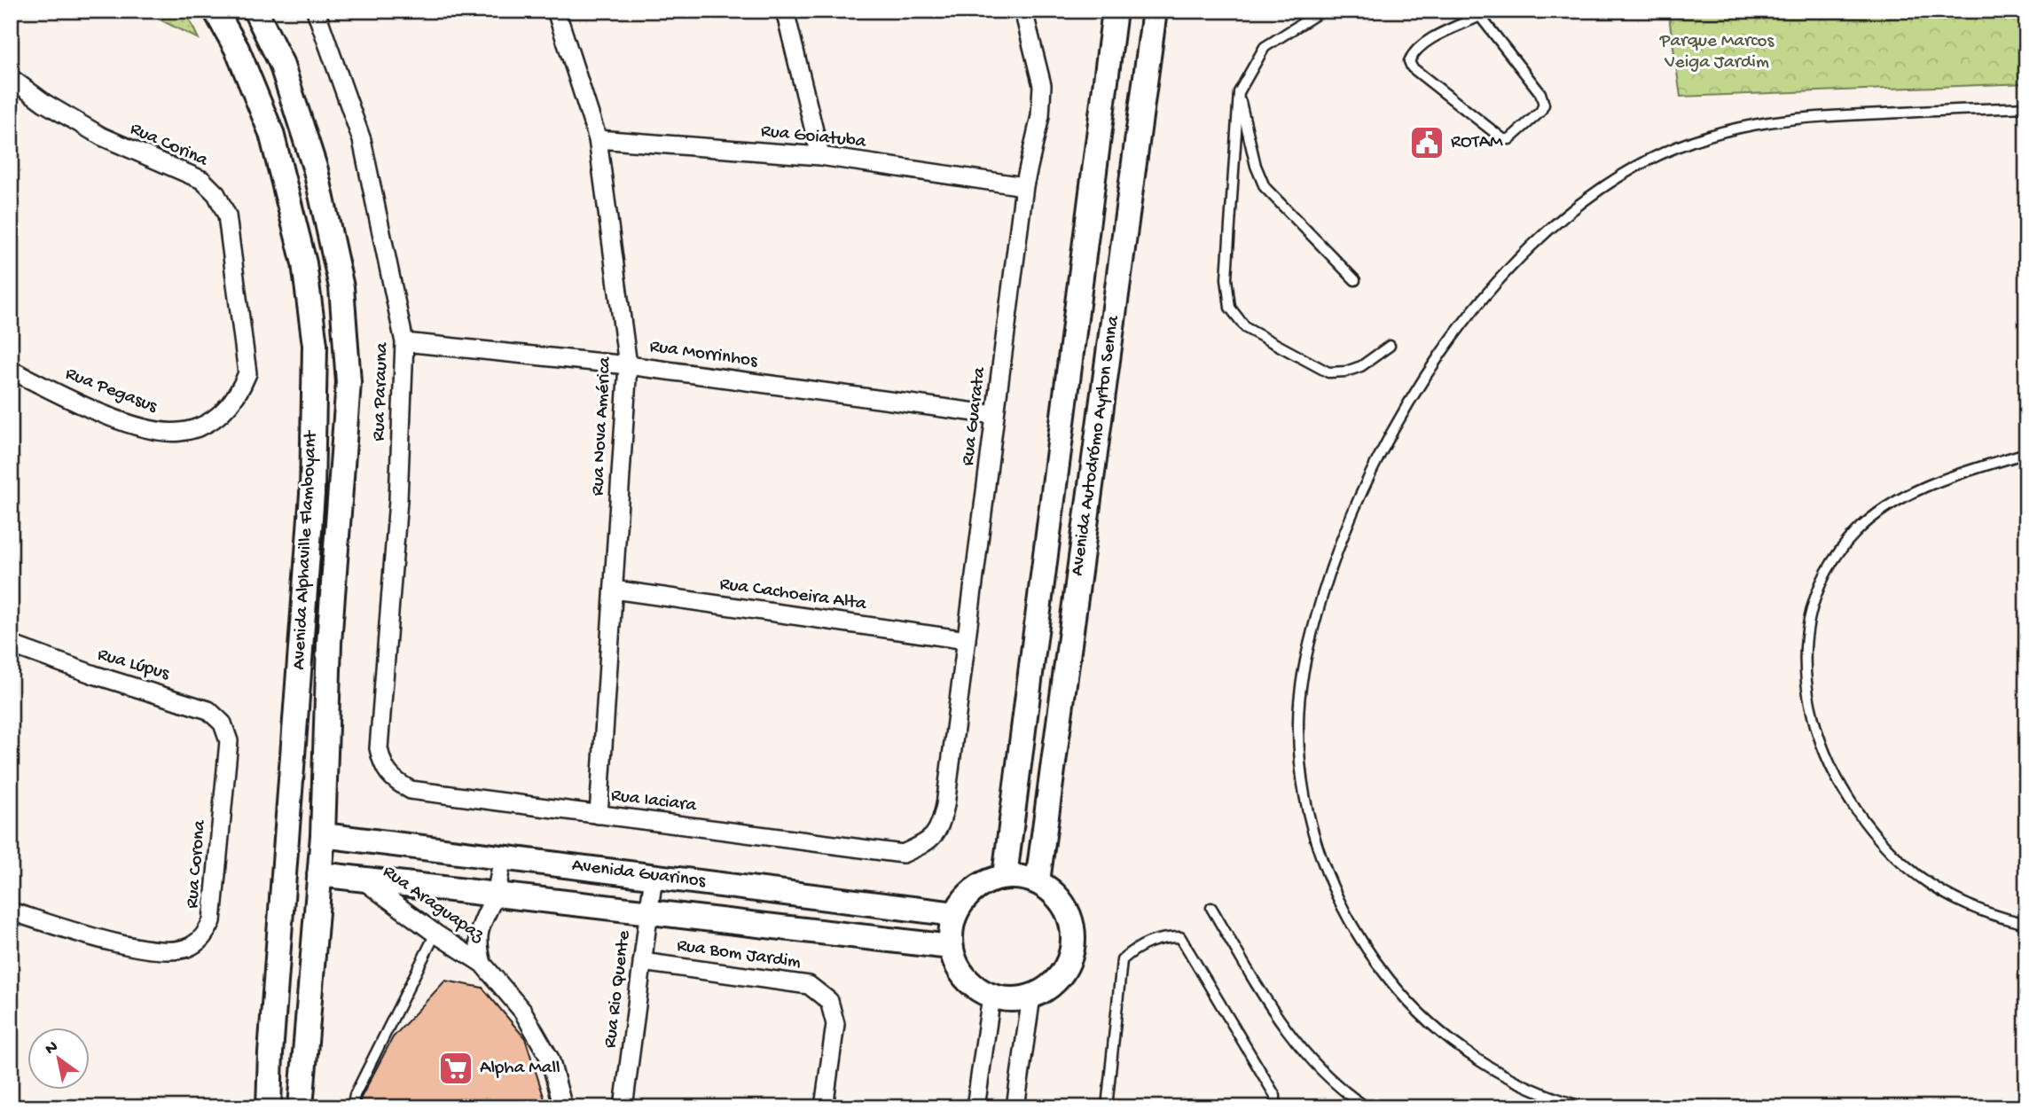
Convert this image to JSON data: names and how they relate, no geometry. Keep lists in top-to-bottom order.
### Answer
{
  "streets": {
    "street": [
      "Rua Goiatuba",
      "Rua Corina",
      "Rua Morrinhos",
      "Rua Pegasus",
      "Rua Parauna",
      "Rua Guarata",
      "Rua Nova América",
      "Avenida Autodrómo Ayrton Senna",
      "Avenida Alphaville Flamboyant",
      "Rua Cachoeira Alta",
      "Rua Lúpus",
      "Rua Iaciara",
      "Rua Corona",
      "Avenida Guarinos",
      "Rua Araguapaz",
      "Rua Bom Jardim",
      "Rua Rio Quente"
    ]
  },
  "crossings": [
    ["Rua Goiatuba", "Rua Guarata"],
    ["Rua Goiatuba", "Rua Nova América"],
    ["Rua Corina", "Rua Pegasus"],
    ["Rua Morrinhos", "Rua Parauna"],
    ["Rua Morrinhos", "Rua Guarata"],
    ["Rua Morrinhos", "Rua Nova América"],
    ["Rua Parauna", "Rua Iaciara"],
    ["Rua Guarata", "Rua Cachoeira Alta"],
    ["Rua Guarata", "Rua Iaciara"],
    ["Rua Nova América", "Rua Cachoeira Alta"],
    ["Rua Nova América", "Rua Iaciara"],
    ["Avenida Autodrómo Ayrton Senna", "Avenida Guarinos"],
    ["Avenida Alphaville Flamboyant", "Avenida Guarinos"],
    ["Rua Lúpus", "Rua Corona"],
    ["Avenida Guarinos", "Rua Araguapaz"],
    ["Avenida Guarinos", "Rua Rio Quente"],
    ["Rua Bom Jardim", "Rua Rio Quente"]
  ],
  "parks": ["Parque Marcos Veiga Jardim"],
  "places": {
    "public building": ["ROTAM"],
    "supermarket": ["Alpha Mall"]
  },
  "north": "top left"
}
